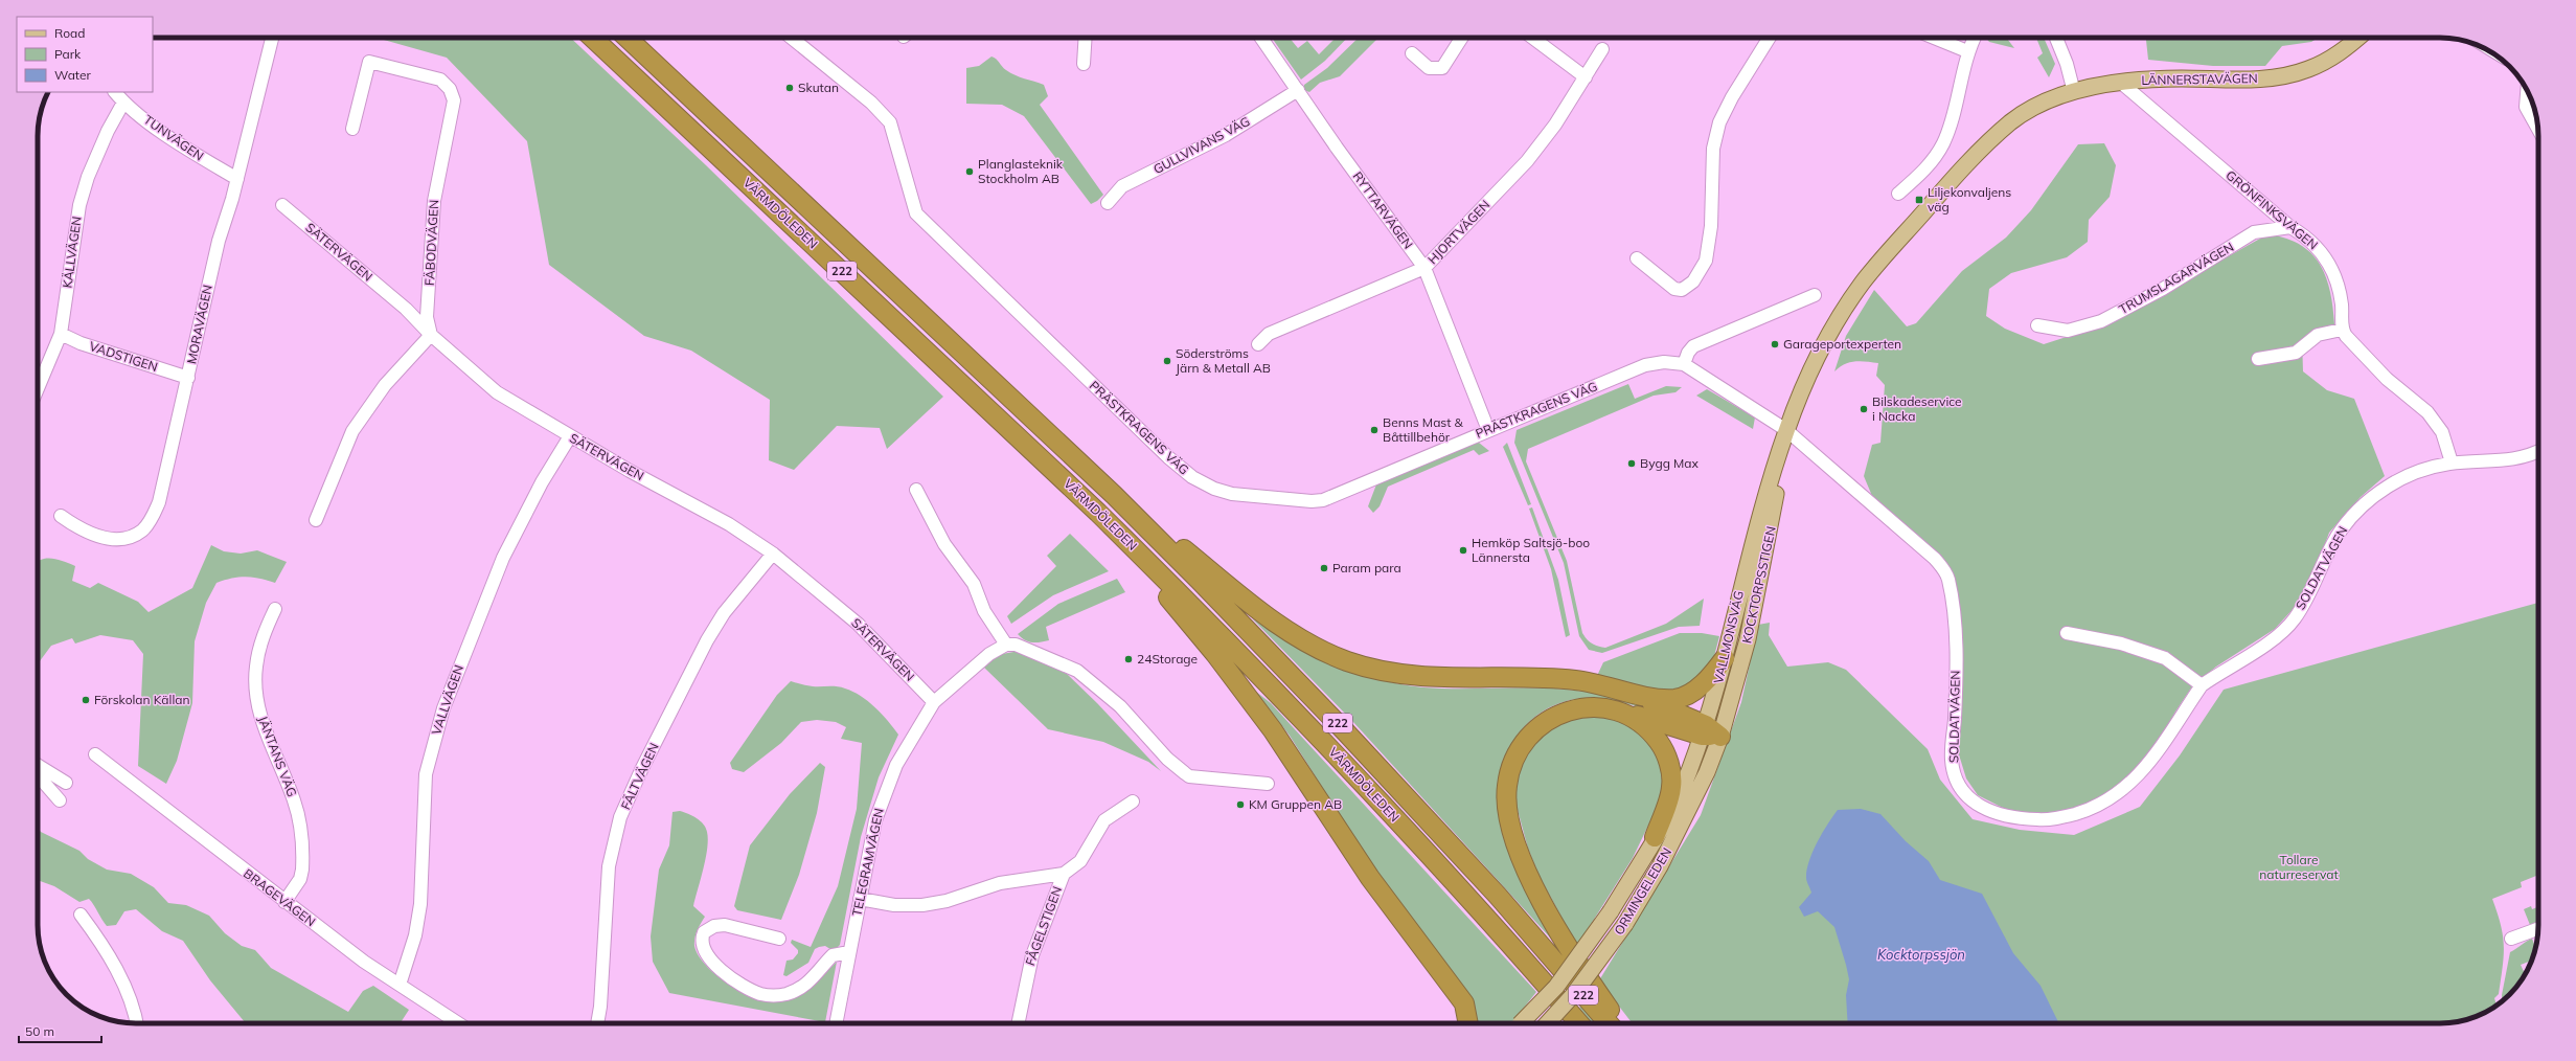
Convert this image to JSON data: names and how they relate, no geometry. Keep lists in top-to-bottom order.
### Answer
{
  "streets": {
    "highway": ["VÄRMDÖLEDEN", "222"],
    "main road": [
      "LÄNNERSTAVÄGEN",
      "KOCKTORPSSTIGEN",
      "VALLMONSVÄG",
      "ORMINGELEDEN"
    ],
    "street": [
      "TUNVÄGEN",
      "GULLVIVANS VÄG",
      "RYTTARVÄGEN",
      "GRÖNFINKSVÄGEN",
      "HJORTVÄGEN",
      "FÄBODVÄGEN",
      "KÄLLVÄGEN",
      "SÄTERVÄGEN",
      "TRUMSLAGARVÄGEN",
      "MORAVÄGEN",
      "VADSTIGEN",
      "PRÄSTKRAGENS VÄG",
      "SOLDATVÄGEN",
      "VALLVÄGEN",
      "JÄNTANS VÄG",
      "FÄLTVÄGEN",
      "TELEGRAMVÄGEN",
      "BRAGEVÄGEN",
      "FÅGELSTIGEN"
    ]
  },
  "crossings": [
    ["LÄNNERSTAVÄGEN", "GRÖNFINKSVÄGEN"],
    ["LÄNNERSTAVÄGEN", "PRÄSTKRAGENS VÄG"],
    ["LÄNNERSTAVÄGEN", "SOLDATVÄGEN"],
    ["LÄNNERSTAVÄGEN", "KOCKTORPSSTIGEN"],
    ["LÄNNERSTAVÄGEN", "VALLMONSVÄG"],
    ["TUNVÄGEN", "KÄLLVÄGEN"],
    ["TUNVÄGEN", "MORAVÄGEN"],
    ["GULLVIVANS VÄG", "RYTTARVÄGEN"],
    ["RYTTARVÄGEN", "HJORTVÄGEN"],
    ["RYTTARVÄGEN", "PRÄSTKRAGENS VÄG"],
    ["GRÖNFINKSVÄGEN", "TRUMSLAGARVÄGEN"],
    ["FÄBODVÄGEN", "SÄTERVÄGEN"],
    ["KÄLLVÄGEN", "VADSTIGEN"],
    ["SÄTERVÄGEN", "VALLVÄGEN"],
    ["SÄTERVÄGEN", "FÄLTVÄGEN"],
    ["SÄTERVÄGEN", "TELEGRAMVÄGEN"],
    ["MORAVÄGEN", "VADSTIGEN"],
    ["PRÄSTKRAGENS VÄG", "SOLDATVÄGEN"],
    ["PRÄSTKRAGENS VÄG", "KOCKTORPSSTIGEN"],
    ["PRÄSTKRAGENS VÄG", "VALLMONSVÄG"],
    ["SOLDATVÄGEN", "KOCKTORPSSTIGEN"],
    ["SOLDATVÄGEN", "VALLMONSVÄG"],
    ["KOCKTORPSSTIGEN", "VALLMONSVÄG"],
    ["KOCKTORPSSTIGEN", "ORMINGELEDEN"],
    ["VALLMONSVÄG", "ORMINGELEDEN"],
    ["VALLVÄGEN", "BRAGEVÄGEN"],
    ["JÄNTANS VÄG", "BRAGEVÄGEN"]
  ],
  "water": ["Kocktorpssjön"],
  "parks": ["Tollare naturreservat"],
  "places": {
    "other": [
      "Skutan",
      "Planglasteknik Stockholm AB",
      "Garageportexperten",
      "Söderströms Järn & Metall AB",
      "Bilskadeservice i Nacka",
      "Benns Mast & Båttillbehör",
      "Bygg Max",
      "Hemköp Saltsjö-boo Lännersta",
      "Param para",
      "24Storage",
      "Förskolan Källan",
      "KM Gruppen AB"
    ],
    "transit": ["Liljekonvaljens väg"]
  },
  "legend": ["Road", "Park", "Water"],
  "scale_bar": "50 m"
}
